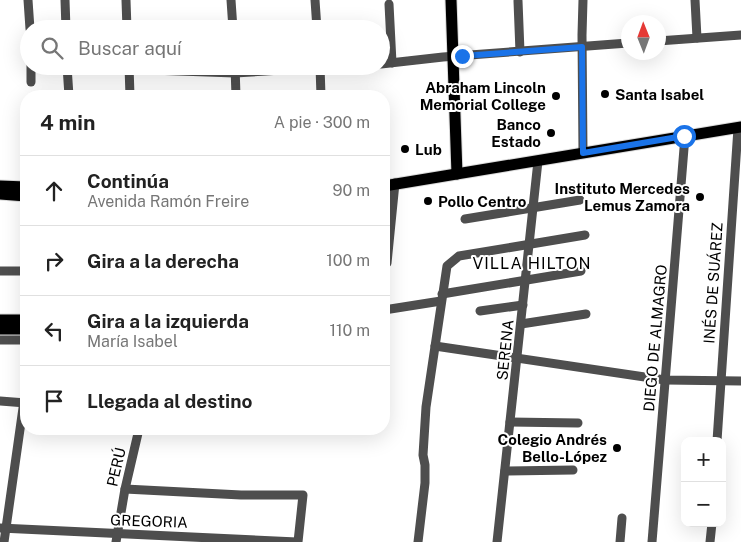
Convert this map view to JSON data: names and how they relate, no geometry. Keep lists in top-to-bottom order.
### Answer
{
  "streets": {
    "street": [
      "INÉS DE SUÁREZ",
      "DIEGO DE ALMAGRO",
      "SERENA",
      "PERÚ",
      "GREGORIA"
    ]
  },
  "crossings": [
    ["PERÚ", "GREGORIA"]
  ],
  "districts": ["VILLA HILTON"],
  "places": [
    "Santa Isabel",
    "Abraham Lincoln Memorial College",
    "Banco Estado",
    "Lub",
    "Instituto Mercedes Lemus Zamora",
    "Pollo Centro",
    "Colegio Andrés Bello-López"
  ],
  "north": "top",
  "page": {
    "search": "Buscar aquí",
    "heading": ["4 min", "A pie · 300 m"],
    "list": [
      ["Continúa", "Avenida Ramón Freire", "90 m"],
      ["Gira a la derecha", "100 m"],
      ["Gira a la izquierda", "María Isabel", "110 m"],
      "Llegada al destino"
    ],
    "map_buttons": ["+", "−"]
  }
}
